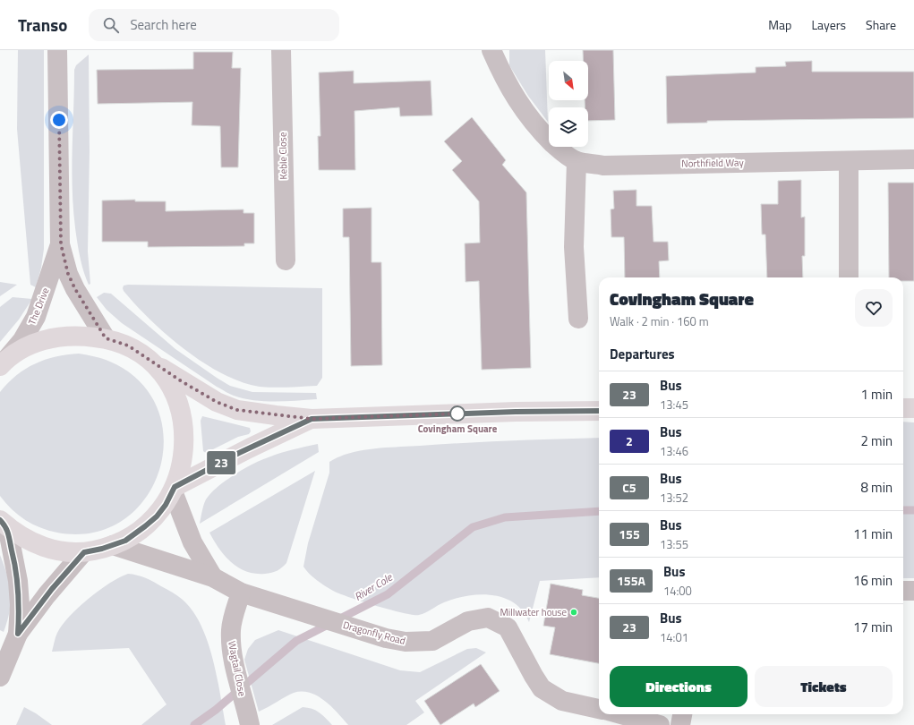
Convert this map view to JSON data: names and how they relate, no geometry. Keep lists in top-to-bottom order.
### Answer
{
  "streets": {
    "street": [
      "Keble Close",
      "Northfield Way",
      "The Drive",
      "Dragonfly Road",
      "Wagtail Close"
    ]
  },
  "crossings": [
    ["Dragonfly Road", "Wagtail Close"]
  ],
  "water": ["River Cole"],
  "places": ["Covingham Square", "Millwater house"],
  "lines": ["bus line 23"],
  "north": "bottom right",
  "page": {
    "header": "Transo",
    "search": "Search here",
    "nav": ["Map", "Layers", "Share"],
    "on_map": "23",
    "heading": [
      ["Covingham Square", "Walk · 2 min · 160 m"],
      "Departures"
    ],
    "list": [
      {
        "mark": "23",
        "name": "Bus",
        "note": "13:45",
        "value": "1 min"
      },
      {
        "mark": "2",
        "name": "Bus",
        "note": "13:46",
        "value": "2 min"
      },
      {
        "mark": "C5",
        "name": "Bus",
        "note": "13:52",
        "value": "8 min"
      },
      {
        "mark": "155",
        "name": "Bus",
        "note": "13:55",
        "value": "11 min"
      },
      {
        "mark": "155A",
        "name": "Bus",
        "note": "14:00",
        "value": "16 min"
      },
      {
        "mark": "23",
        "name": "Bus",
        "note": "14:01",
        "value": "17 min"
      }
    ],
    "buttons": ["Directions", "Tickets"]
  }
}
